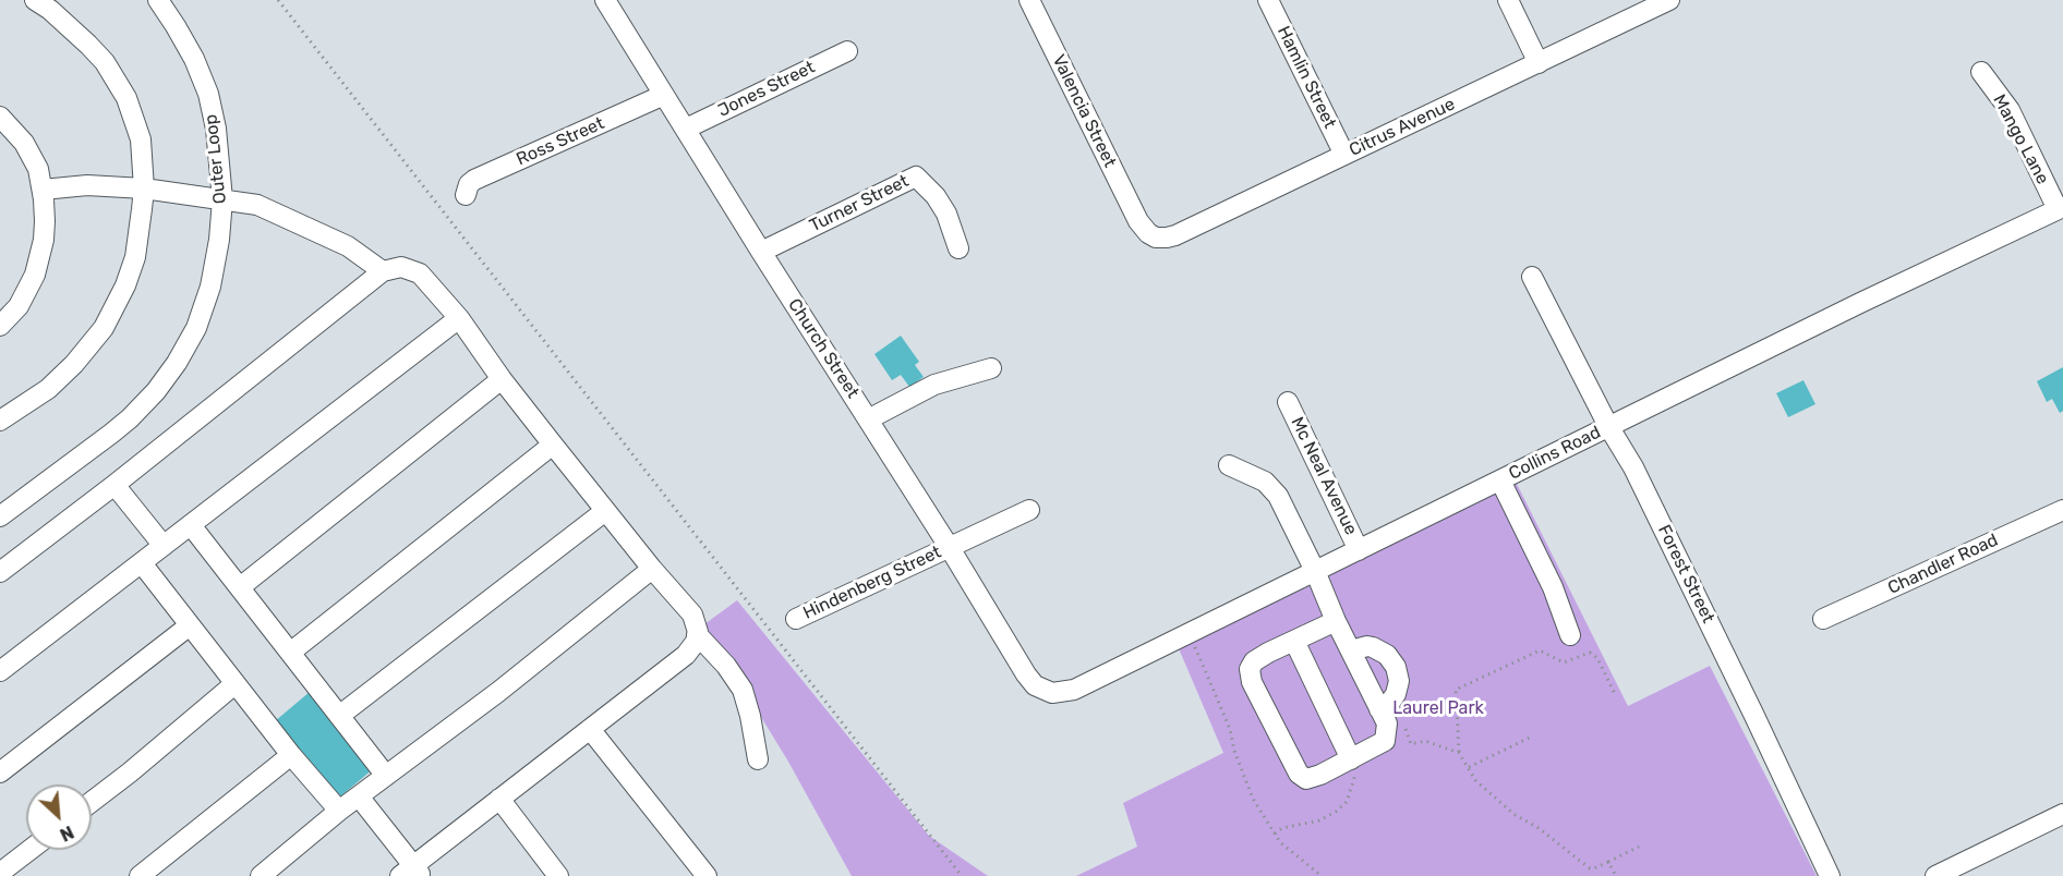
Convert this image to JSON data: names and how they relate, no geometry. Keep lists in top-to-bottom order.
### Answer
{
  "streets": {
    "street": [
      "Hamlin Street",
      "Jones Street",
      "Valencia Street",
      "Citrus Avenue",
      "Mango Lane",
      "Ross Street",
      "Outer Loop",
      "Turner Street",
      "Church Street",
      "Collins Road",
      "Mc Neal Avenue",
      "Chandler Road",
      "Forest Street",
      "Hindenberg Street"
    ]
  },
  "crossings": [
    ["Hamlin Street", "Citrus Avenue"],
    ["Jones Street", "Church Street"],
    ["Valencia Street", "Citrus Avenue"],
    ["Mango Lane", "Collins Road"],
    ["Ross Street", "Church Street"],
    ["Turner Street", "Church Street"],
    ["Church Street", "Collins Road"],
    ["Church Street", "Hindenberg Street"],
    ["Collins Road", "Mc Neal Avenue"],
    ["Collins Road", "Forest Street"]
  ],
  "parks": ["Laurel Park"],
  "north": "bottom right"
}
